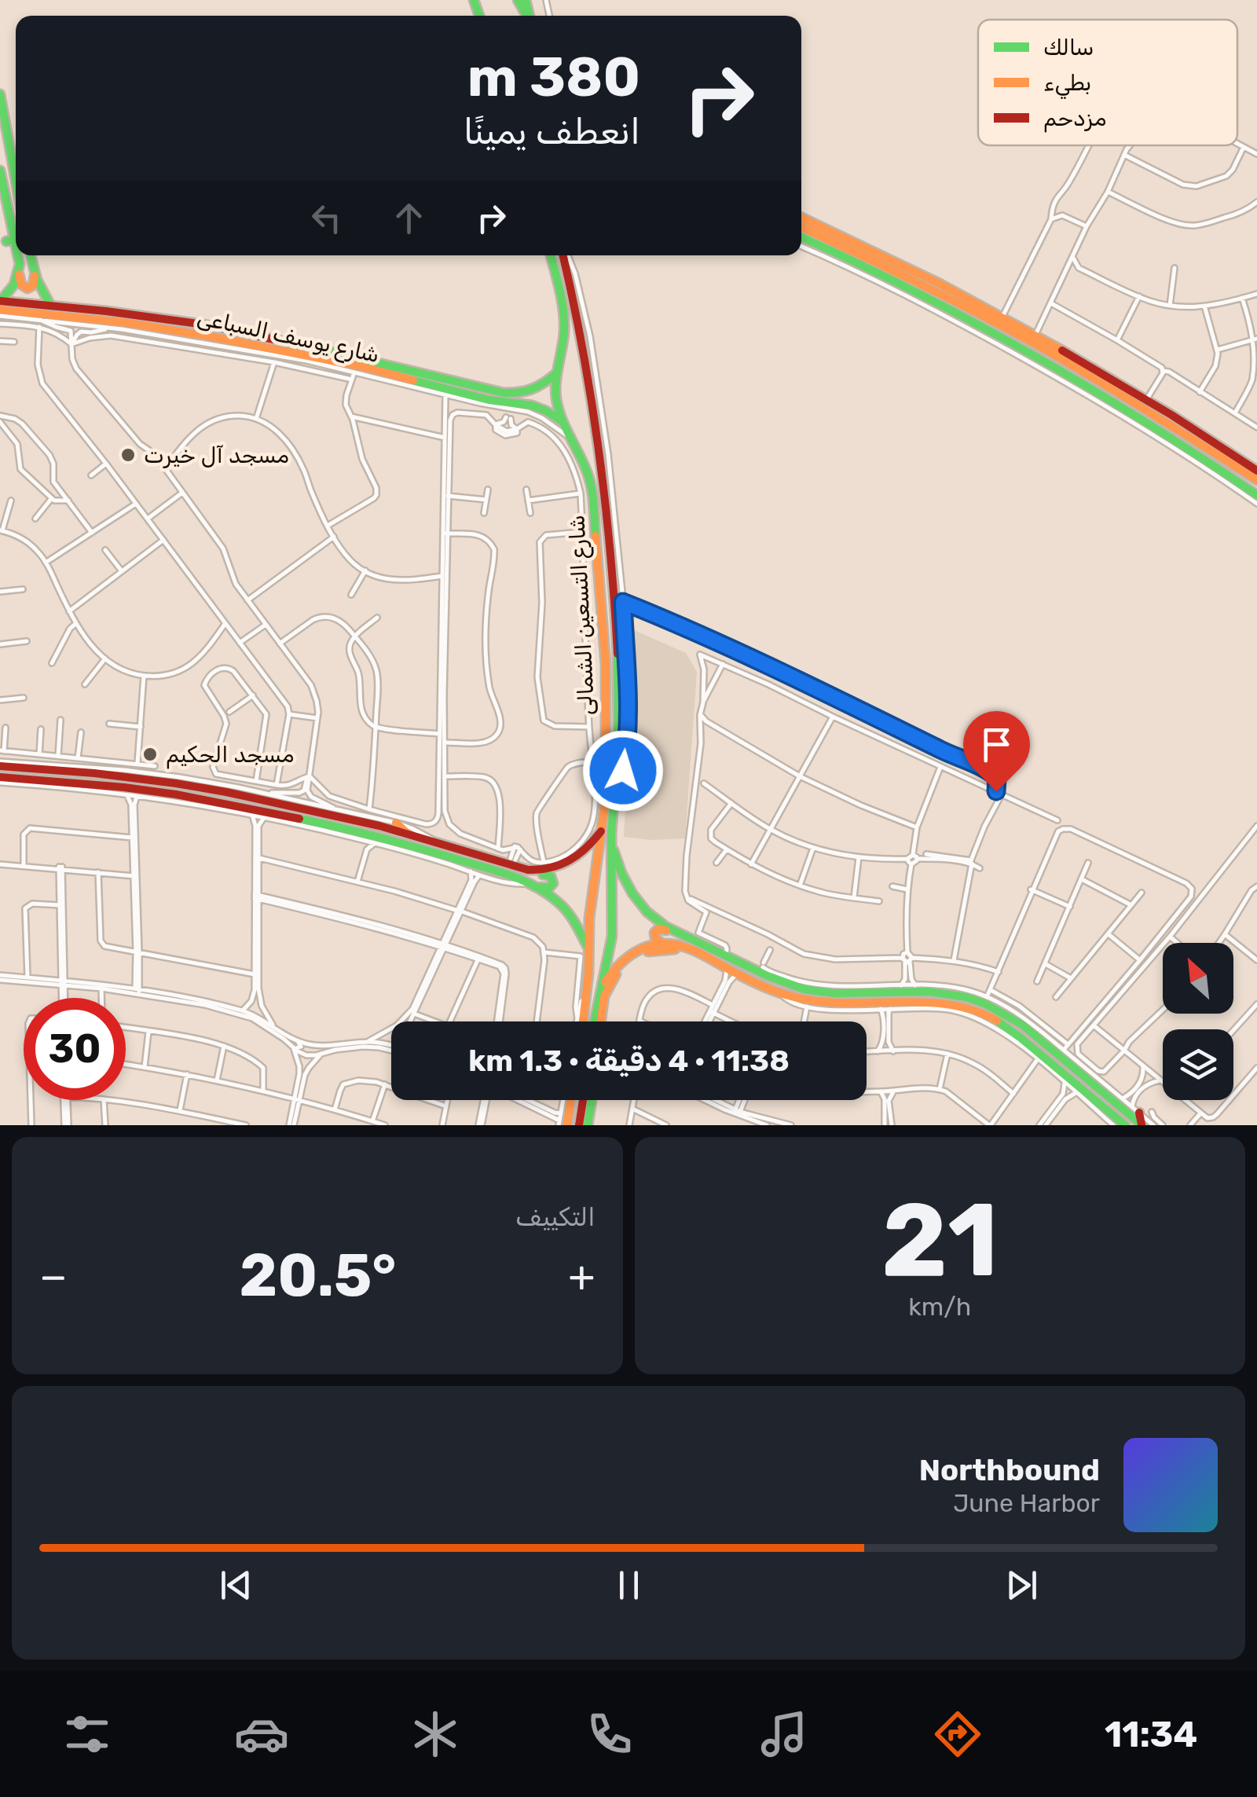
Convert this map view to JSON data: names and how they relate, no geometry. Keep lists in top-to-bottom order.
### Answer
{
  "streets": {
    "main road": ["شارع يوسف السباعى", "شارع التسعين الشمالى"]
  },
  "crossings": [
    ["شارع يوسف السباعى", "شارع التسعين الشمالى"]
  ],
  "places": ["مسجد آل خيرت", "مسجد الحكيم"],
  "legend": ["سالك", "بطيء", "مزدحم"],
  "north": "top left",
  "page": {
    "turn": ["380 m", "انعطف يمينًا"],
    "limit": "30",
    "trip": "11:38 · 4 دقيقة · 1.3 km",
    "tile": [
      ["21", "km/h"],
      "التكييف"
    ],
    "heat": ["−", "20.5°", "+"],
    "song": ["Northbound", "June Harbor"],
    "tabs": "11:34"
  }
}
